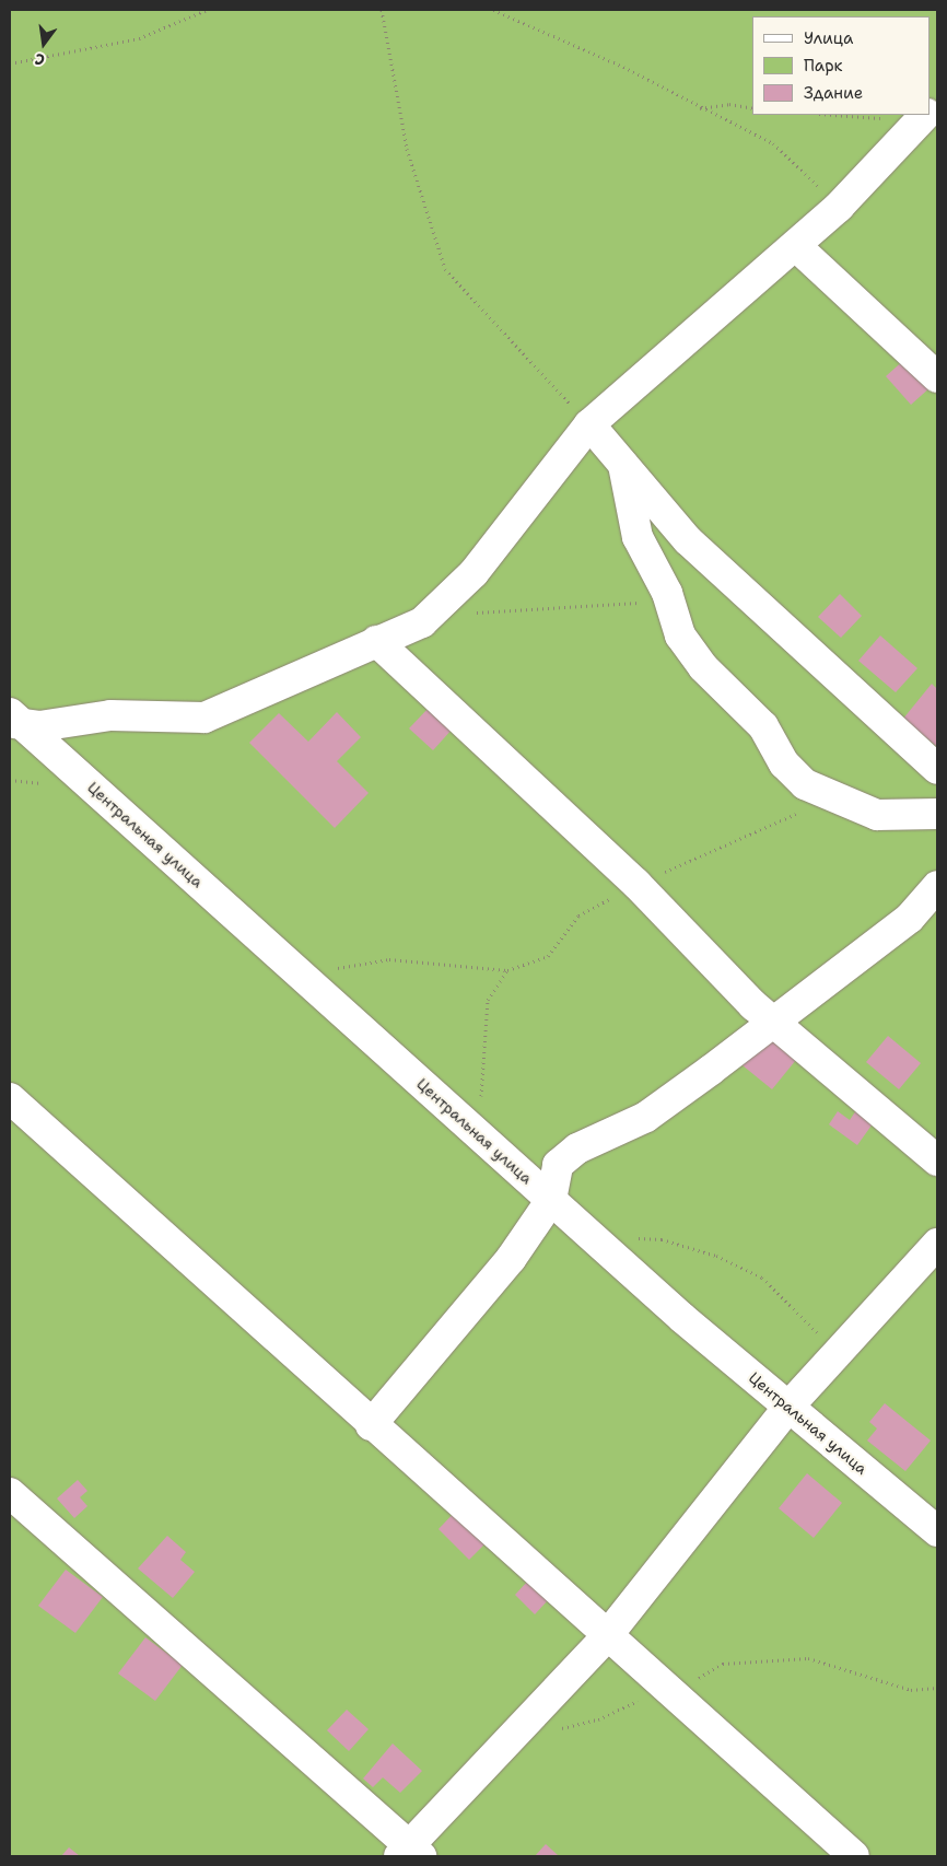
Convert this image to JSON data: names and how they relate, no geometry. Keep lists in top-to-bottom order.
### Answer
{
  "streets": {
    "street": ["Центральная улица"]
  },
  "legend": ["Улица", "Парк", "Здание"],
  "north": "bottom"
}
